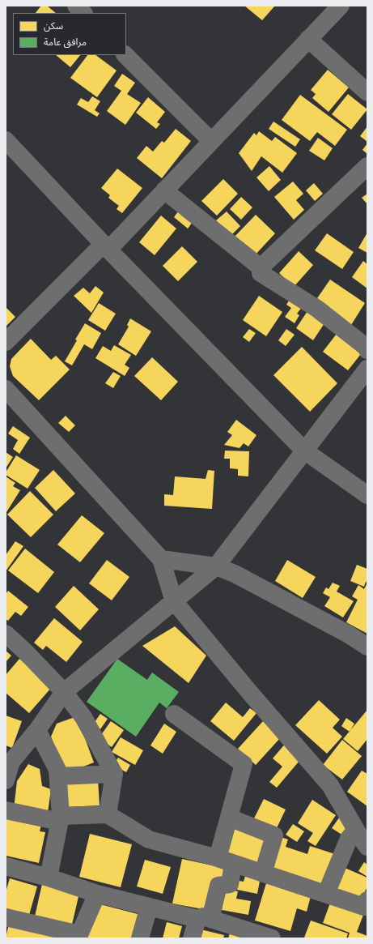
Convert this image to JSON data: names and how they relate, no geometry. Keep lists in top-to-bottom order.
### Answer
{
  "legend": ["سكن", "مرافق عامة"]
}
